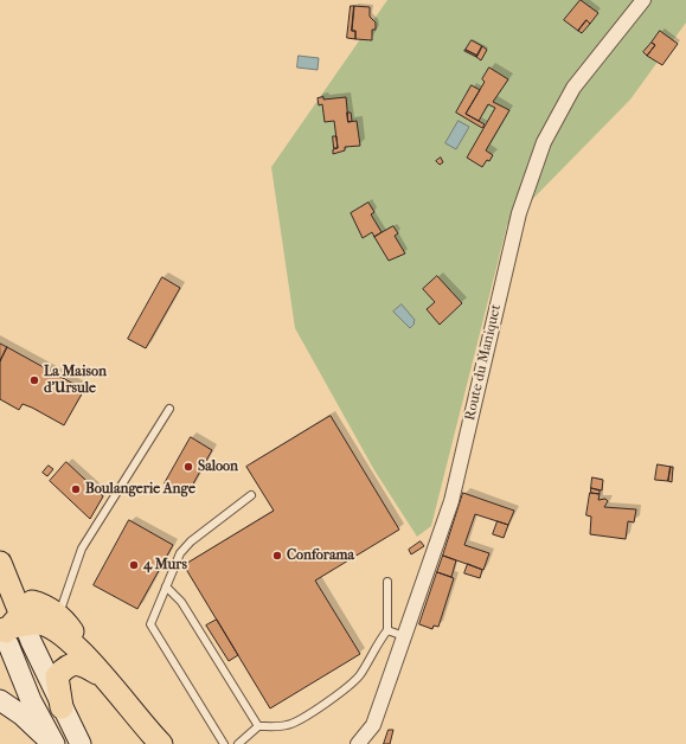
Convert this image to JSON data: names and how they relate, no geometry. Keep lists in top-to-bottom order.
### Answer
{
  "streets": {
    "street": ["Route du Maniquet"]
  },
  "places": [
    "La Maison d'Ursule",
    "Saloon",
    "Boulangerie Ange",
    "Conforama",
    "4 Murs"
  ]
}
